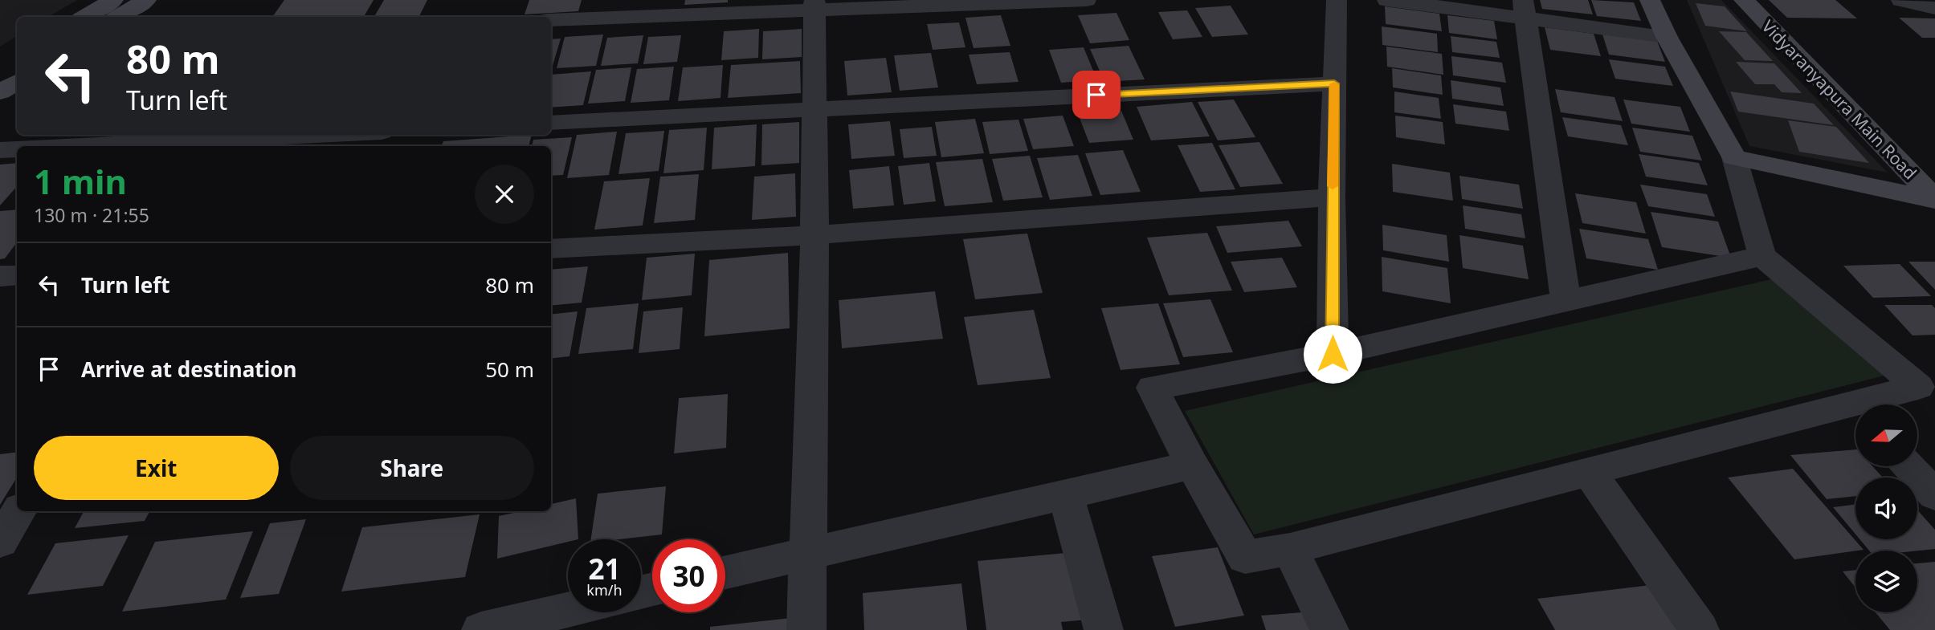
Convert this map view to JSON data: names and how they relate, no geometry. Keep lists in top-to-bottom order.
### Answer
{
  "streets": {
    "main road": ["Vidyaranyapura Main Road"]
  },
  "north": "left",
  "page": {
    "turn": ["80 m", "Turn left"],
    "heading": ["1 min", "130 m · 21:55"],
    "list": [
      {
        "name": "Turn left",
        "value": "80 m"
      },
      {
        "name": "Arrive at destination",
        "value": "50 m"
      }
    ],
    "buttons": ["Exit", "Share"],
    "speed": "21 km/h",
    "limit": "30"
  }
}
